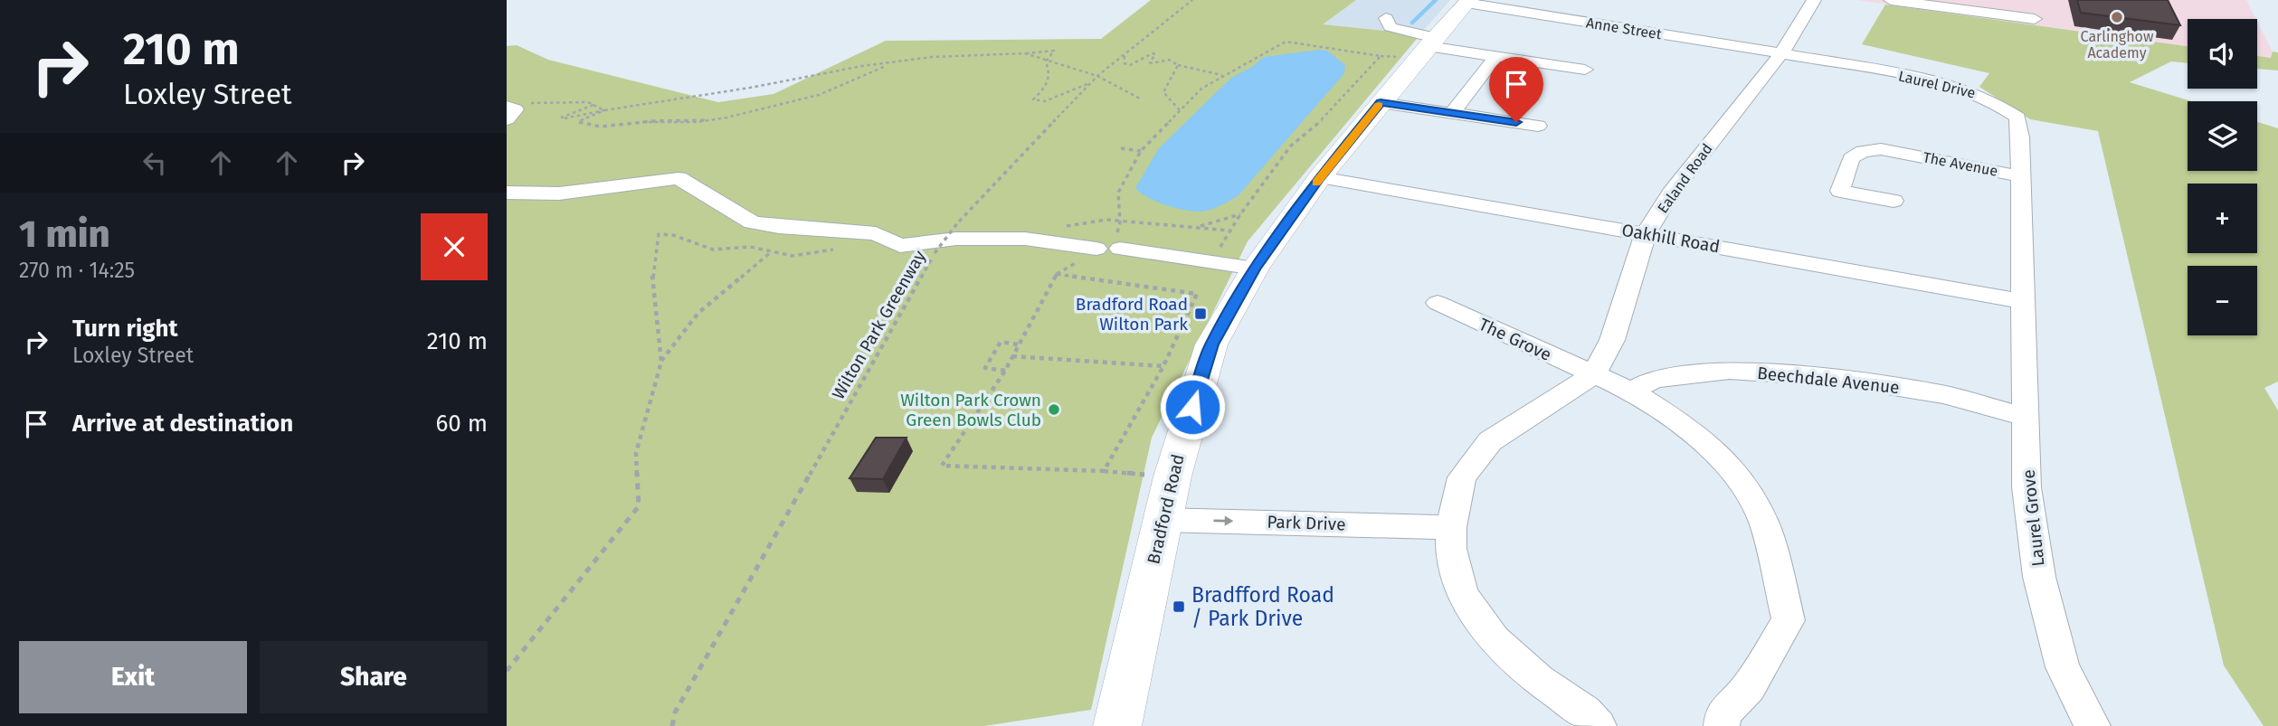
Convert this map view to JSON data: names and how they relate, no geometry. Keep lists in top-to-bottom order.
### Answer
{
  "streets": {
    "main road": ["Bradford Road"],
    "street": [
      "Anne Street",
      "Laurel Drive",
      "The Avenue",
      "Ealand Road",
      "Oakhill Road",
      "The Grove",
      "Beechdale Avenue",
      "Laurel Grove",
      "Park Drive"
    ],
    "path": ["Wilton Park Greenway"]
  },
  "crossings": [
    ["Anne Street", "Laurel Drive"],
    ["Anne Street", "Ealand Road"],
    ["Anne Street", "Bradford Road"],
    ["Laurel Drive", "The Avenue"],
    ["Laurel Drive", "Ealand Road"],
    ["Laurel Drive", "Oakhill Road"],
    ["Laurel Drive", "Laurel Grove"],
    ["Ealand Road", "Oakhill Road"],
    ["Ealand Road", "The Grove"],
    ["Oakhill Road", "Bradford Road"],
    ["Oakhill Road", "Laurel Grove"],
    ["The Grove", "Beechdale Avenue"],
    ["Beechdale Avenue", "Laurel Grove"],
    ["Bradford Road", "Park Drive"]
  ],
  "one_way": ["Park Drive"],
  "places": {
    "other": ["Carlinghow Academy", "Wilton Park Crown Green Bowls Club"],
    "transit": ["Bradford Road Wilton Park", "Bradfford Road / Park Drive"]
  },
  "page": {
    "turn": ["210 m", "Loxley Street"],
    "map_buttons": ["+", "−"],
    "heading": ["1 min", "270 m · 14:25"],
    "list": [
      {
        "name": "Turn right",
        "note": "Loxley Street",
        "value": "210 m"
      },
      {
        "name": "Arrive at destination",
        "value": "60 m"
      }
    ],
    "buttons": ["Exit", "Share"]
  }
}
